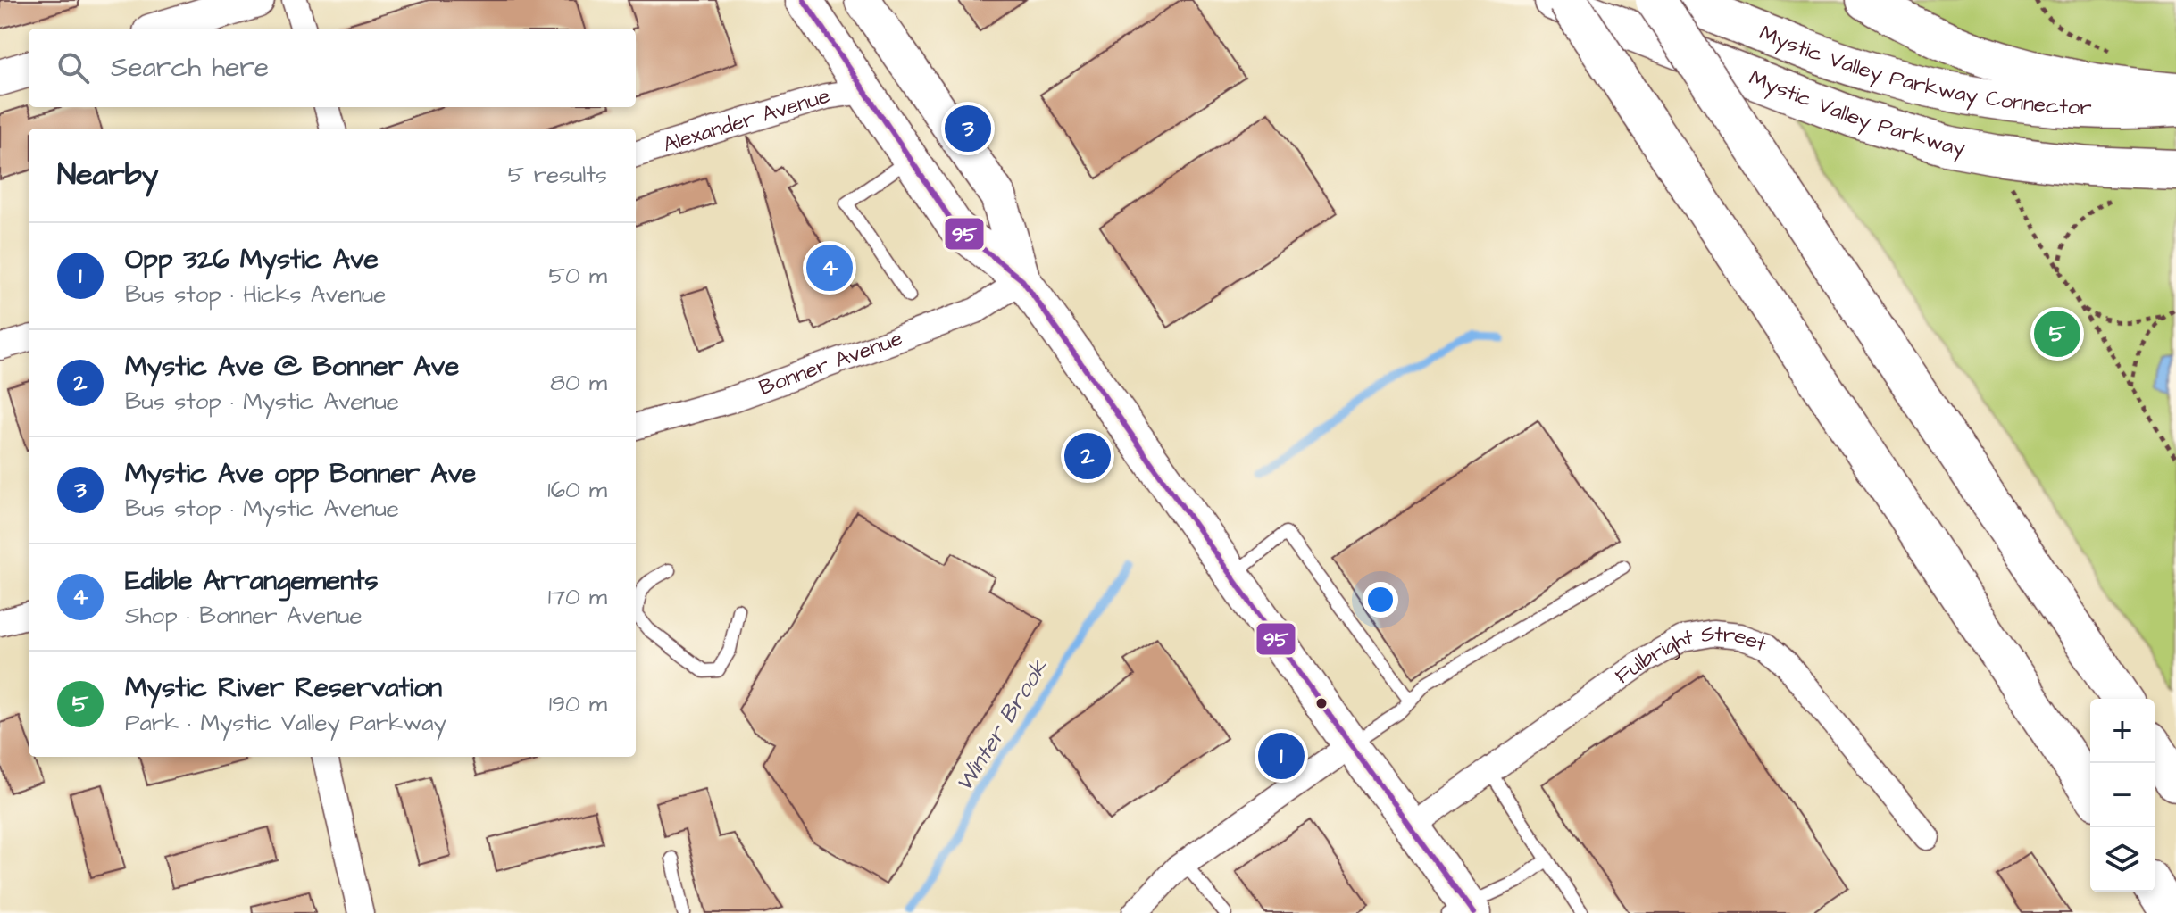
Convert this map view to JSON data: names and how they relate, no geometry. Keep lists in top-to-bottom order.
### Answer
{
  "streets": {
    "main road": ["Mystic Valley Parkway Connector", "Mystic Valley Parkway"],
    "street": ["Alexander Avenue", "Bonner Avenue", "Fulbright Street"]
  },
  "water": ["Winter Brook"],
  "lines": ["transit line 95"],
  "page": {
    "search": "Search here",
    "pins": [
      "3",
      "4",
      "5",
      "2",
      "1"
    ],
    "heading": ["Nearby", "5 results"],
    "list": [
      {
        "mark": "1",
        "name": "Opp 326 Mystic Ave",
        "note": "Bus stop · Hicks Avenue",
        "value": "50 m"
      },
      {
        "mark": "2",
        "name": "Mystic Ave @ Bonner Ave",
        "note": "Bus stop · Mystic Avenue",
        "value": "80 m"
      },
      {
        "mark": "3",
        "name": "Mystic Ave opp Bonner Ave",
        "note": "Bus stop · Mystic Avenue",
        "value": "160 m"
      },
      {
        "mark": "4",
        "name": "Edible Arrangements",
        "note": "Shop · Bonner Avenue",
        "value": "170 m"
      },
      {
        "mark": "5",
        "name": "Mystic River Reservation",
        "note": "Park · Mystic Valley Parkway",
        "value": "190 m"
      }
    ],
    "map_buttons": ["+", "−"]
  }
}
